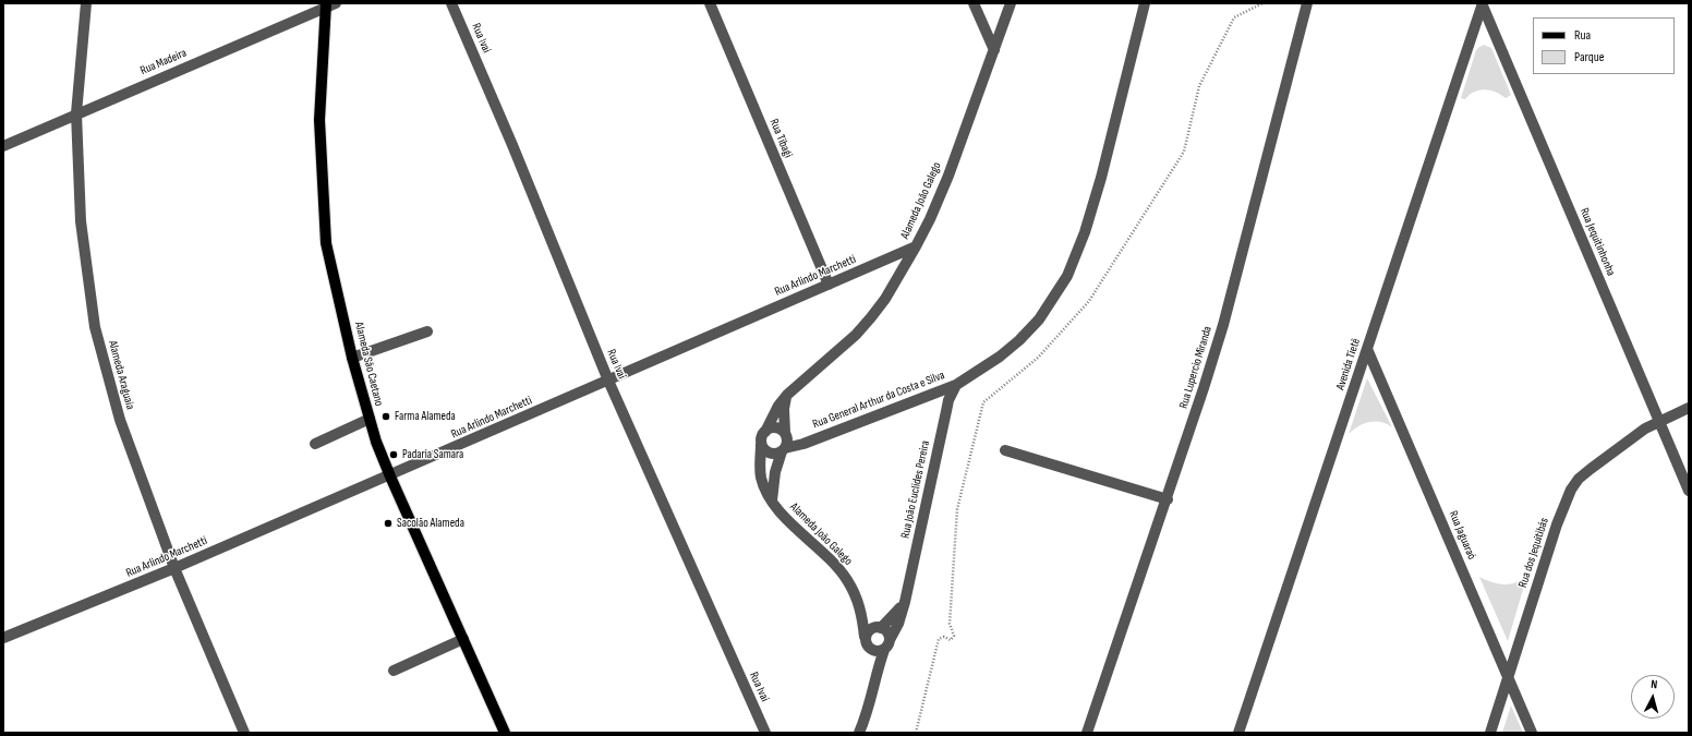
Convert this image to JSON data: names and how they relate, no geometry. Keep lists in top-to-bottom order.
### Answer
{
  "streets": {
    "main road": ["Alameda São Caetano"],
    "street": [
      "Rua Ivai",
      "Rua Madeira",
      "Rua Tibagi",
      "Alameda João Galego",
      "Rua Jequitinhonha",
      "Rua Arlindo Marchetti",
      "Avenida Tietê",
      "Rua Lupercio Miranda",
      "Alameda Araguaia",
      "Rua General Arthur da Costa e Silva",
      "Rua João Euclides Pereira",
      "Rua Jaguaraó",
      "Rua dos Jequitibás"
    ]
  },
  "crossings": [
    ["Rua Ivai", "Rua Arlindo Marchetti"],
    ["Rua Madeira", "Alameda São Caetano"],
    ["Rua Madeira", "Alameda Araguaia"],
    ["Rua Tibagi", "Rua Arlindo Marchetti"],
    ["Alameda João Galego", "Rua Arlindo Marchetti"],
    ["Alameda João Galego", "Rua General Arthur da Costa e Silva"],
    ["Alameda João Galego", "Rua João Euclides Pereira"],
    ["Rua Jequitinhonha", "Avenida Tietê"],
    ["Rua Jequitinhonha", "Rua dos Jequitibás"],
    ["Rua Arlindo Marchetti", "Alameda São Caetano"],
    ["Rua Arlindo Marchetti", "Alameda Araguaia"],
    ["Avenida Tietê", "Rua Jaguaraó"],
    ["Rua General Arthur da Costa e Silva", "Rua João Euclides Pereira"],
    ["Rua Jaguaraó", "Rua dos Jequitibás"]
  ],
  "places": ["Farma Alameda", "Padaria Samara", "Sacolão Alameda"],
  "legend": ["Rua", "Parque"],
  "north": "top"
}
